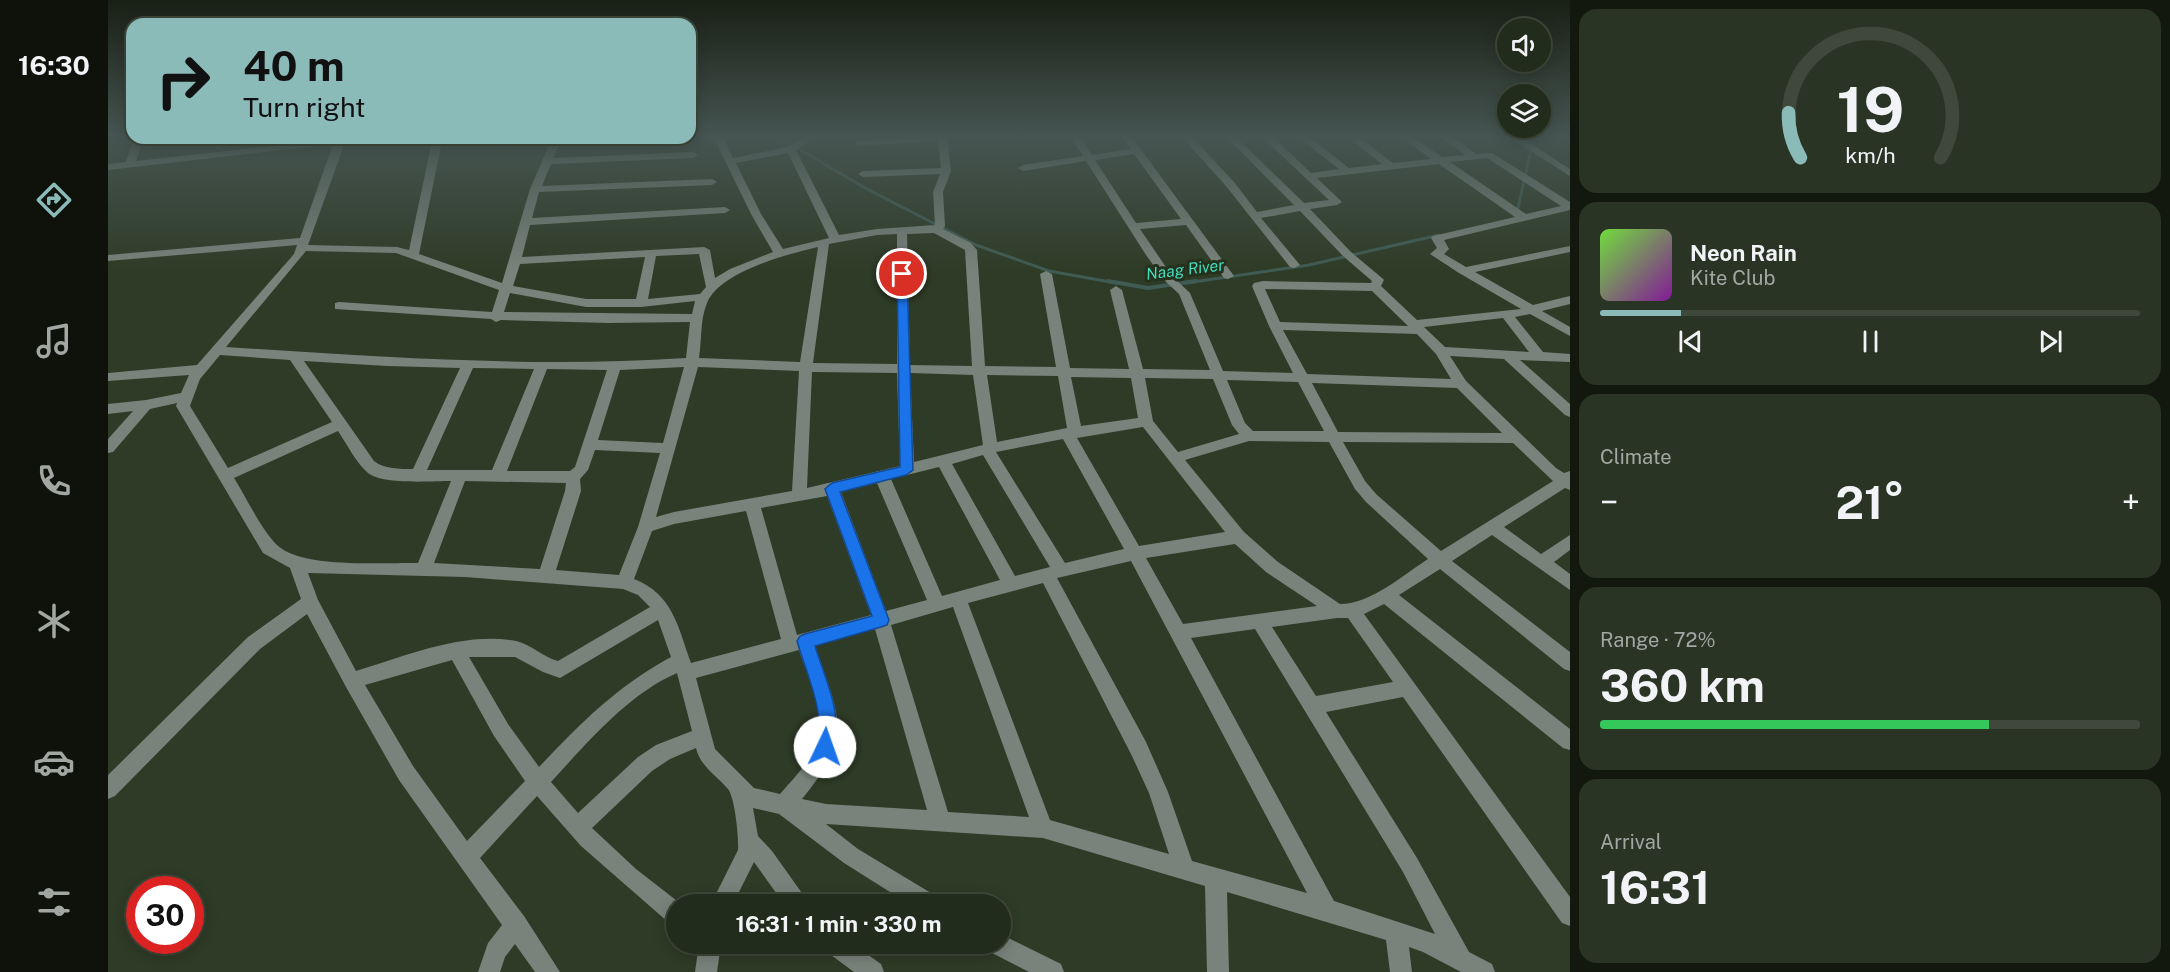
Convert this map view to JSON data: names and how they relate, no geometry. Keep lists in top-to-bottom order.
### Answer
{
  "water": ["Naag River"],
  "page": {
    "tabs": "16:30",
    "turn": ["40 m", "Turn right"],
    "song": ["Neon Rain", "Kite Club"],
    "tile": [
      "Climate",
      ["Range · 72%", "360 km"],
      ["Arrival", "16:31"]
    ],
    "heat": ["−", "21°", "+"],
    "limit": "30",
    "trip": "16:31 · 1 min · 330 m",
    "gauge": ["19", "km/h"]
  }
}
